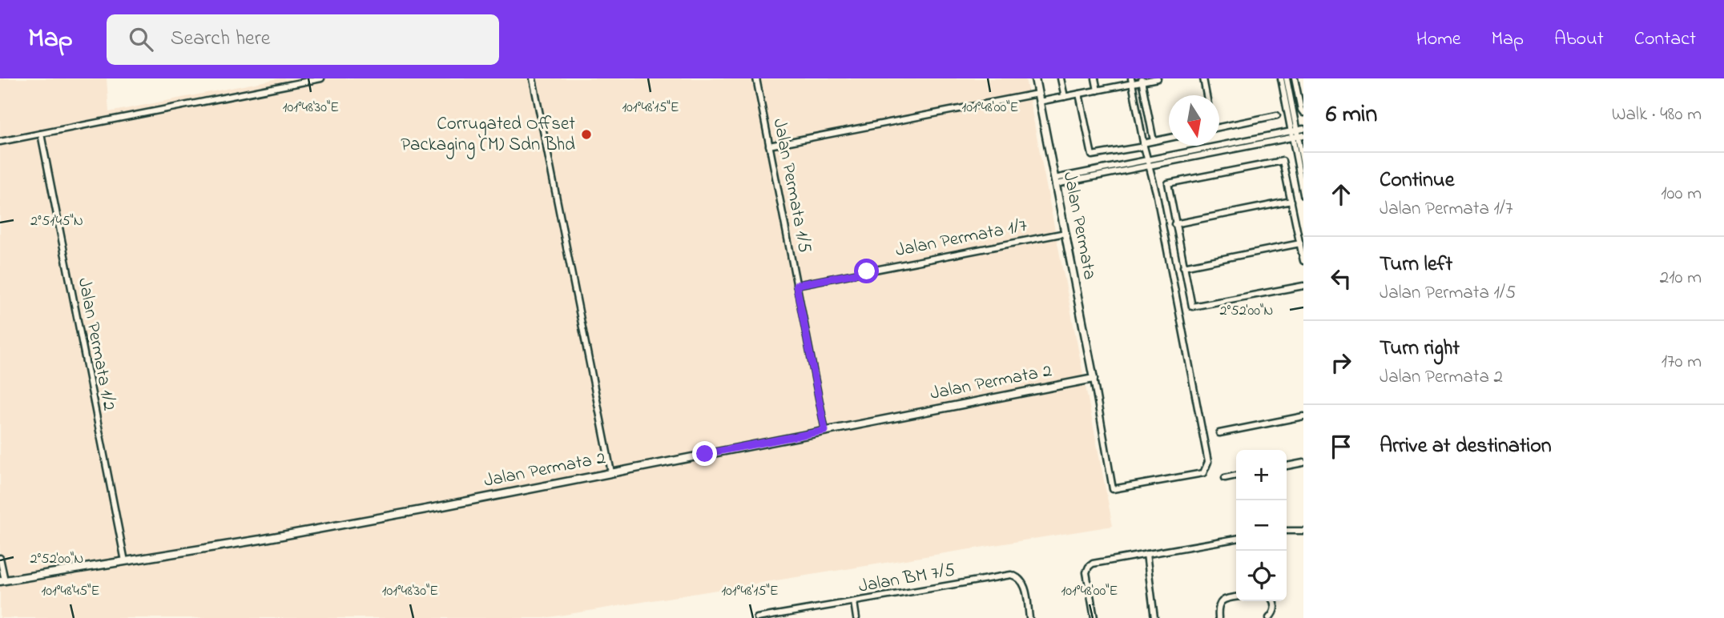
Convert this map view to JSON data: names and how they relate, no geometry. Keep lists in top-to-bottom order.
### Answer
{
  "streets": {
    "street": [
      "Jalan Permata 1/5",
      "Jalan Permata",
      "Jalan Permata 1/7",
      "Jalan Permata 1/2",
      "Jalan Permata 2",
      "Jalan BM 7/5"
    ]
  },
  "crossings": [
    ["Jalan Permata 1/5", "Jalan Permata 1/7"],
    ["Jalan Permata 1/5", "Jalan Permata 2"],
    ["Jalan Permata", "Jalan Permata 1/7"],
    ["Jalan Permata", "Jalan Permata 2"],
    ["Jalan Permata 1/2", "Jalan Permata 2"]
  ],
  "places": ["Corrugated Offset Packaging (M) Sdn Bhd"],
  "north": "bottom",
  "page": {
    "header": "Map",
    "search": "Search here",
    "nav": [
      "Home",
      "Map",
      "About",
      "Contact"
    ],
    "heading": ["6 min", "Walk · 480 m"],
    "list": [
      ["Continue", "Jalan Permata 1/7", "100 m"],
      ["Turn left", "Jalan Permata 1/5", "210 m"],
      ["Turn right", "Jalan Permata 2", "170 m"],
      "Arrive at destination"
    ],
    "map_buttons": ["+", "−"]
  },
  "coordinates": [
    "101°48'30\"E",
    "101°48'15\"E",
    "101°48'00\"E",
    "2°51'45\"N",
    "2°52'00\"N",
    "101°48'45\"E"
  ]
}
